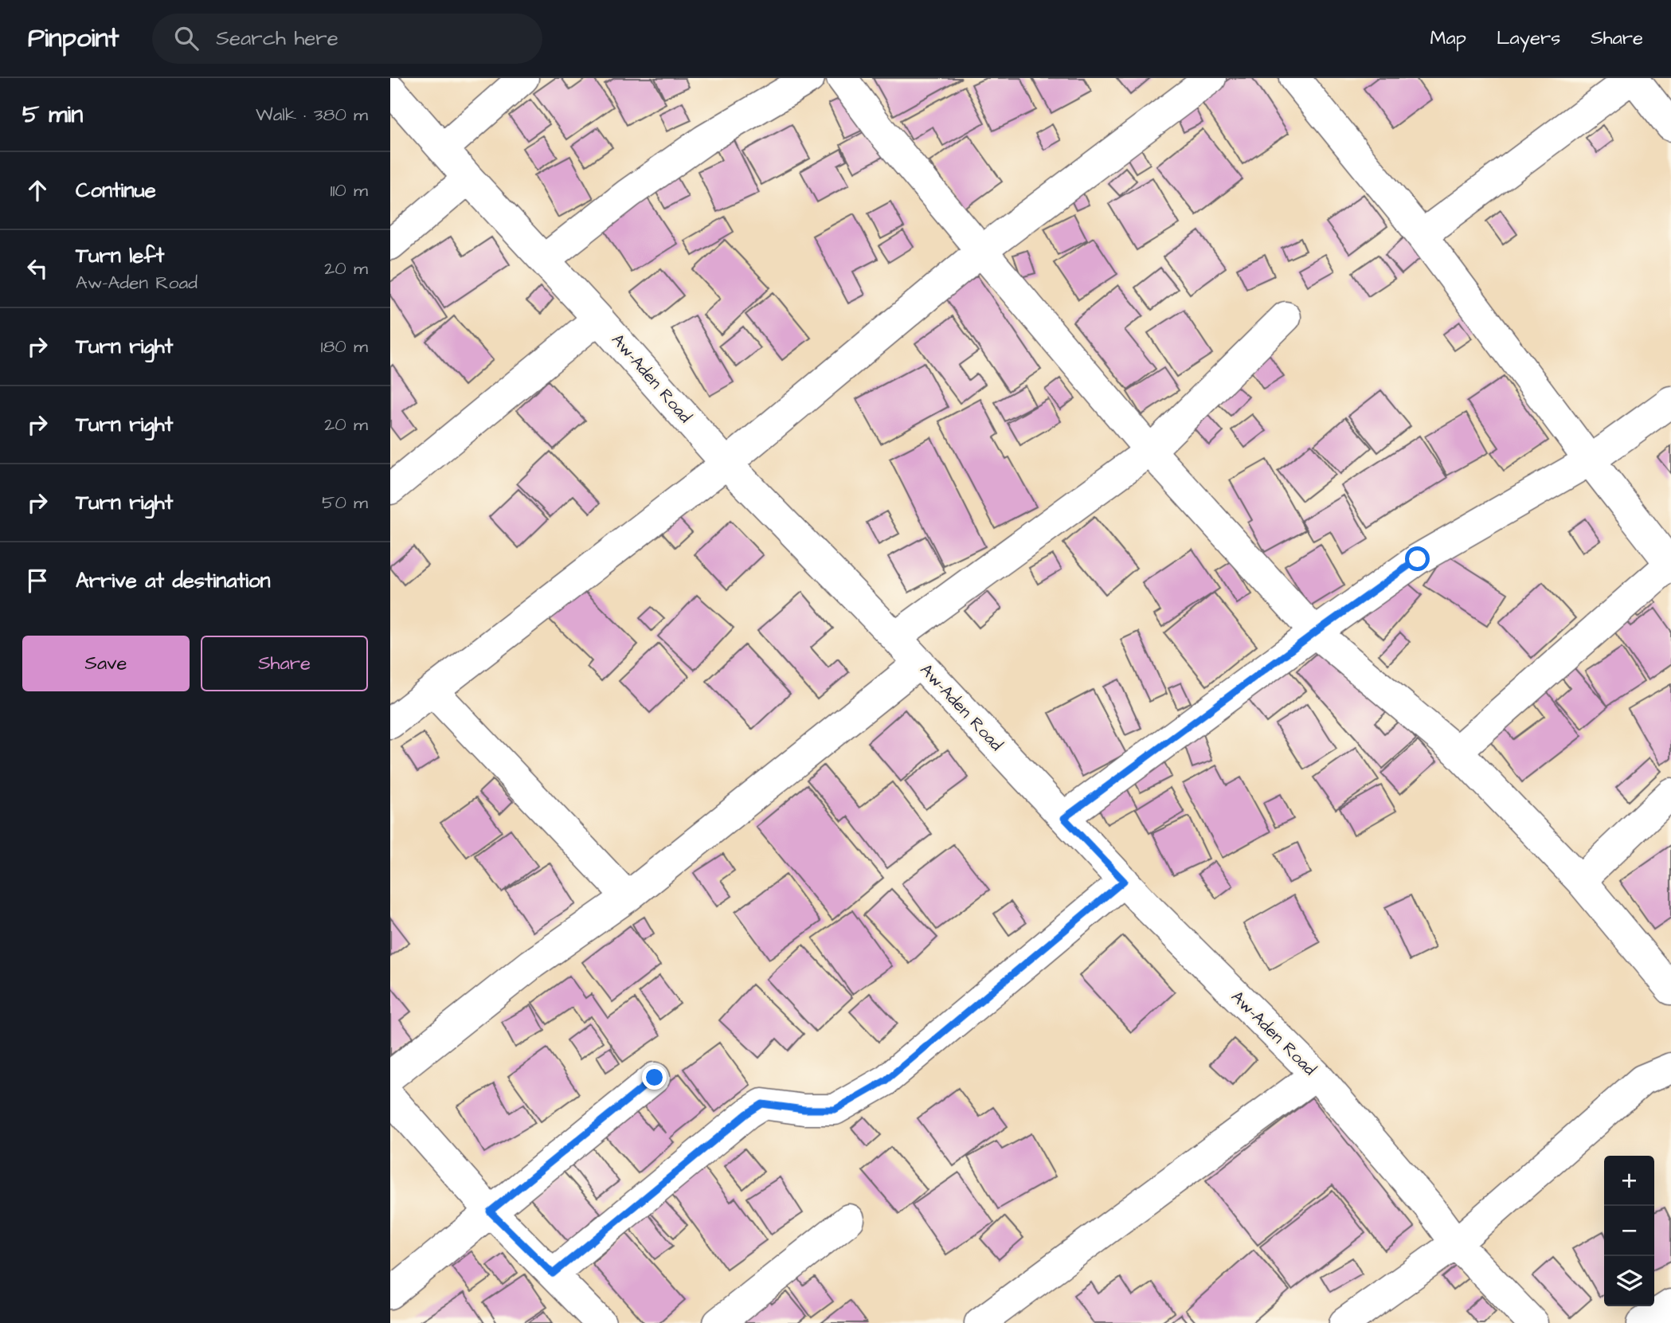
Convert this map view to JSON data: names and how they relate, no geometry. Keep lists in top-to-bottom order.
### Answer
{
  "streets": {
    "street": ["Aw-Aden Road"]
  },
  "page": {
    "header": "Pinpoint",
    "search": "Search here",
    "nav": ["Map", "Layers", "Share"],
    "heading": ["5 min", "Walk · 380 m"],
    "list": [
      ["Continue", "110 m"],
      ["Turn left", "Aw-Aden Road", "20 m"],
      ["Turn right", "180 m"],
      ["Turn right", "20 m"],
      ["Turn right", "50 m"],
      "Arrive at destination"
    ],
    "buttons": ["Save", "Share"],
    "map_buttons": ["+", "−"]
  }
}
